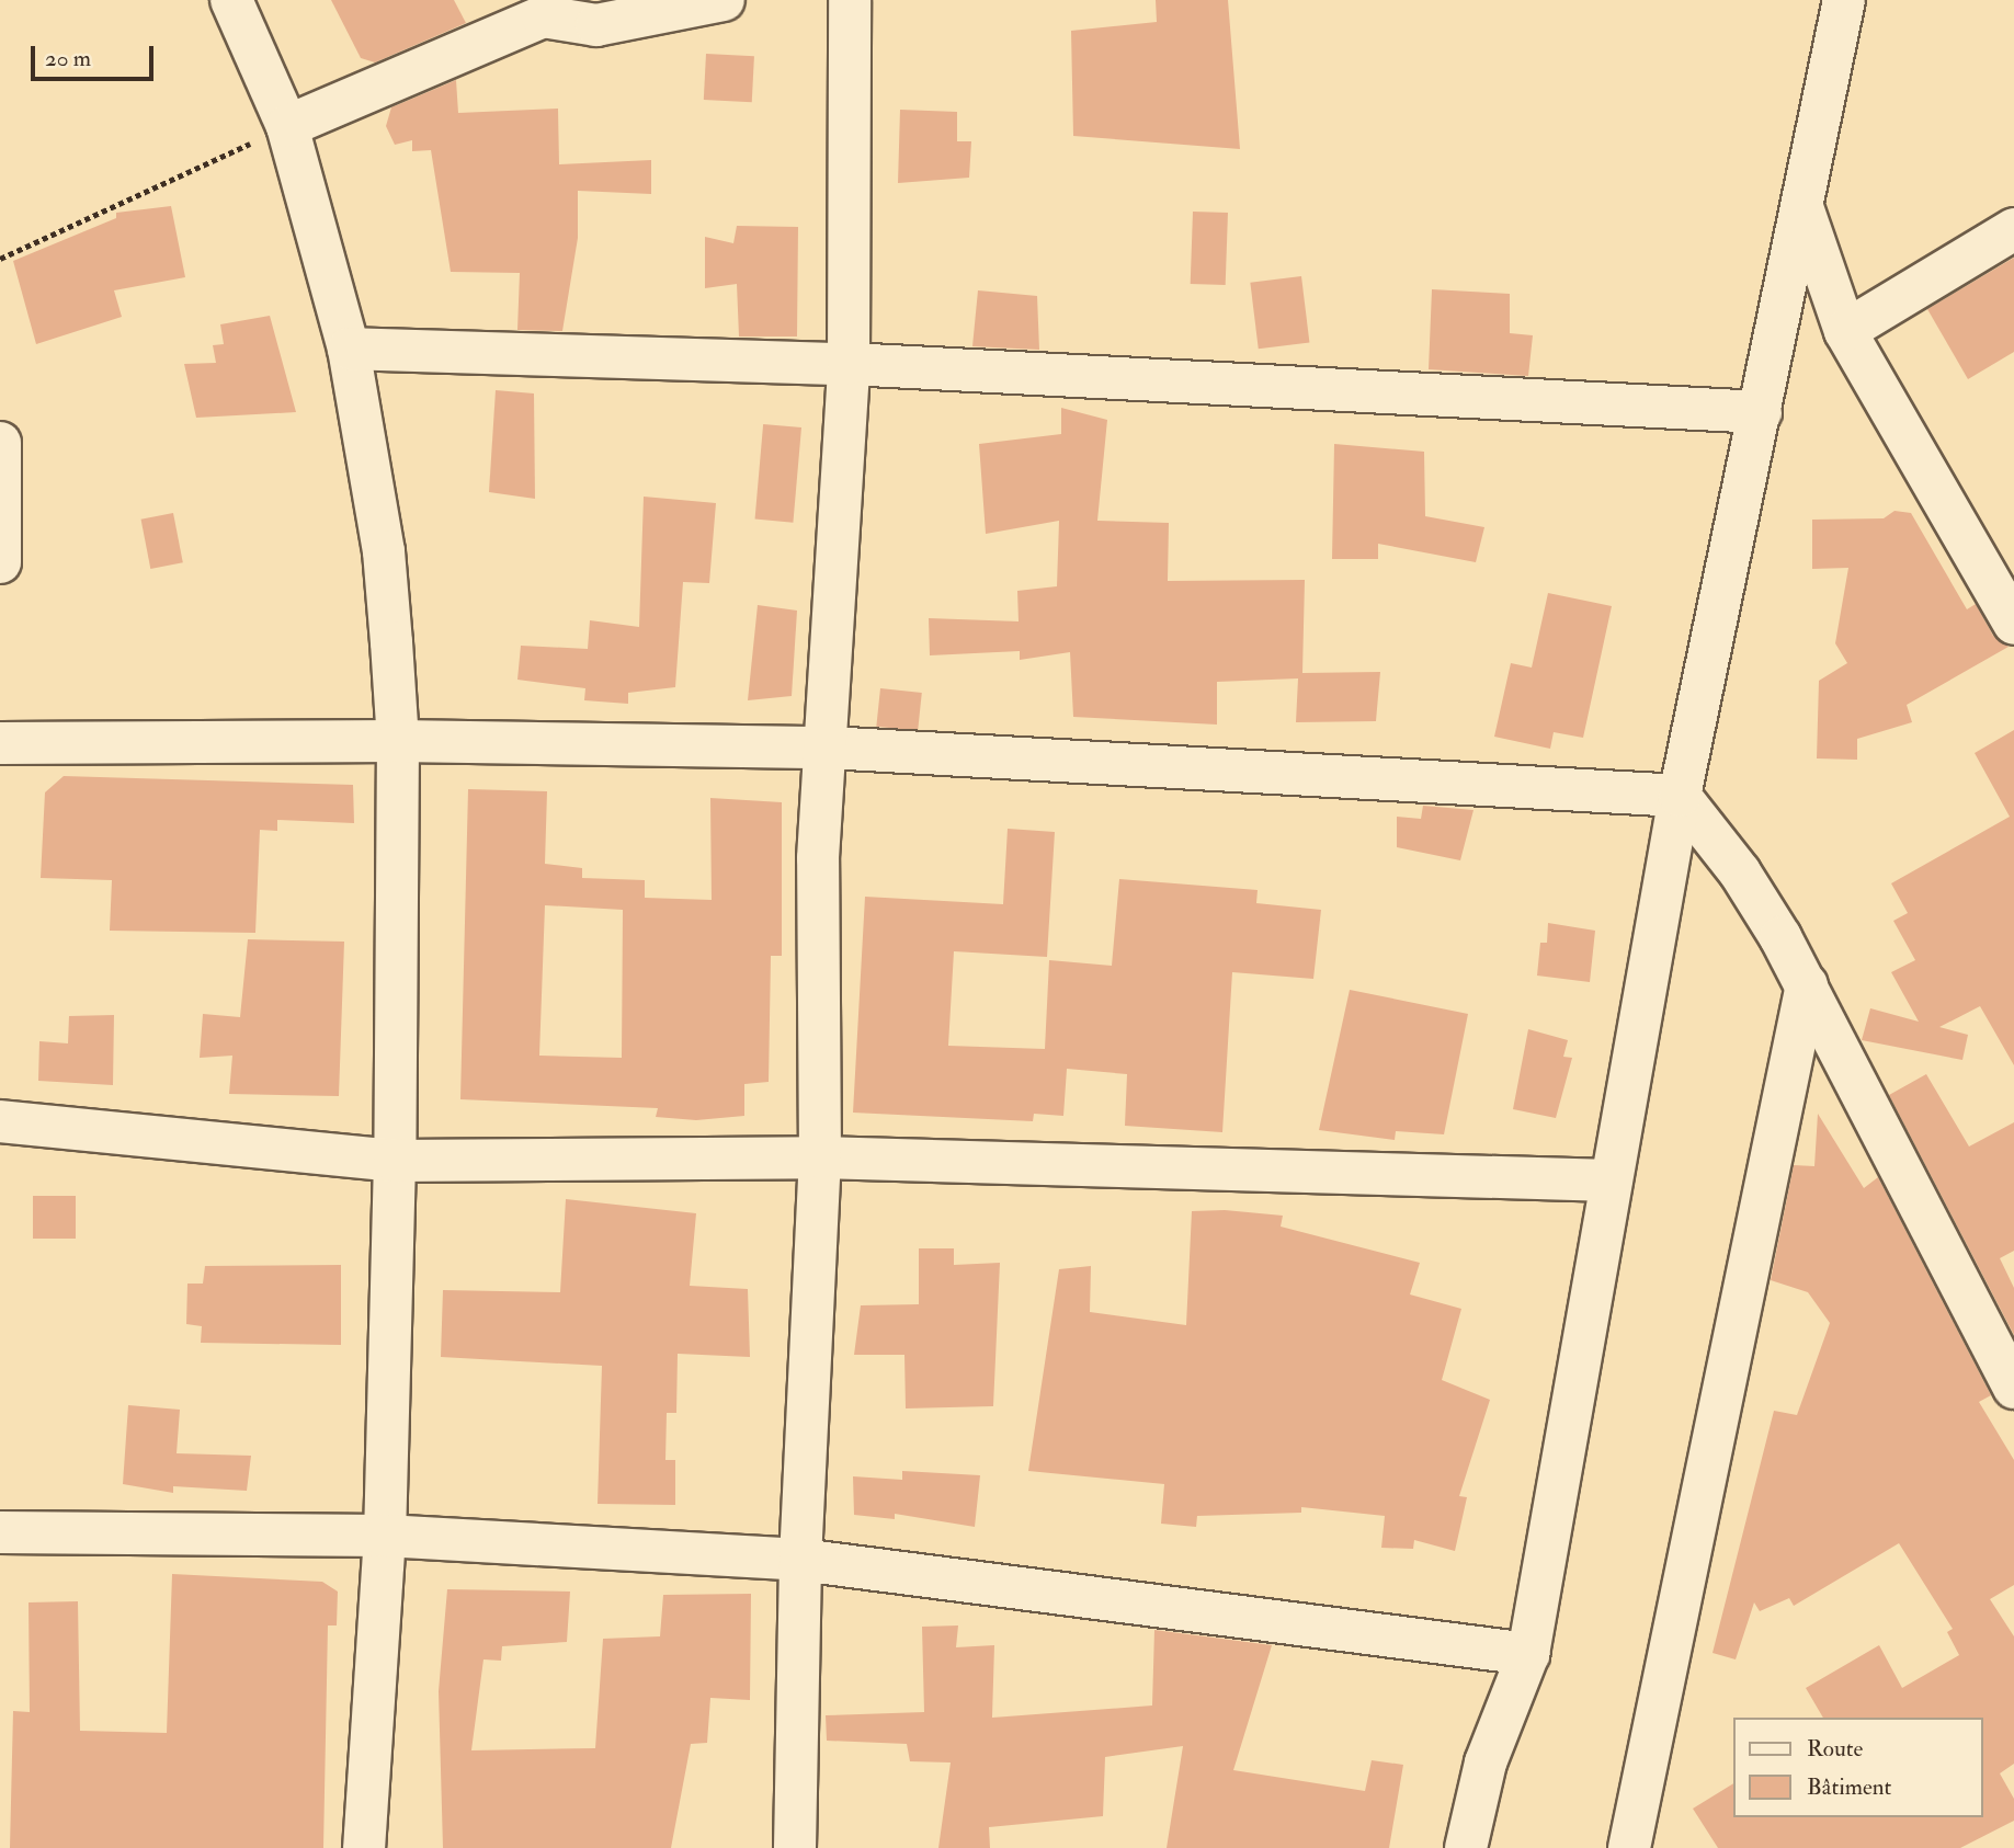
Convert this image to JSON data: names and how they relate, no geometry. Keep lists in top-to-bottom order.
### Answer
{
  "legend": ["Route", "Bâtiment"],
  "scale_bar": "20 m"
}
